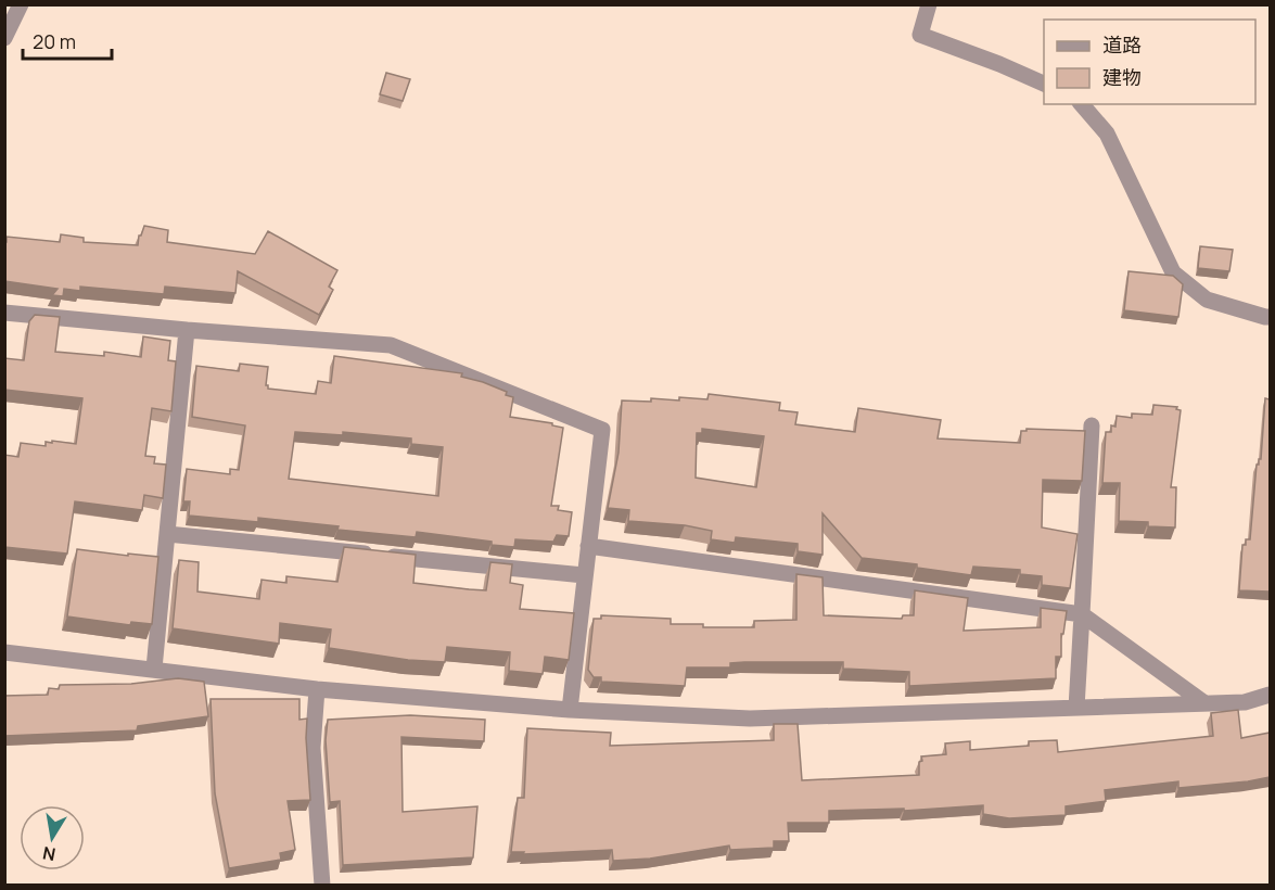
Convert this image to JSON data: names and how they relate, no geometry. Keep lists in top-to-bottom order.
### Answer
{
  "legend": ["道路", "建物"],
  "scale_bar": "20 m",
  "north": "bottom"
}
